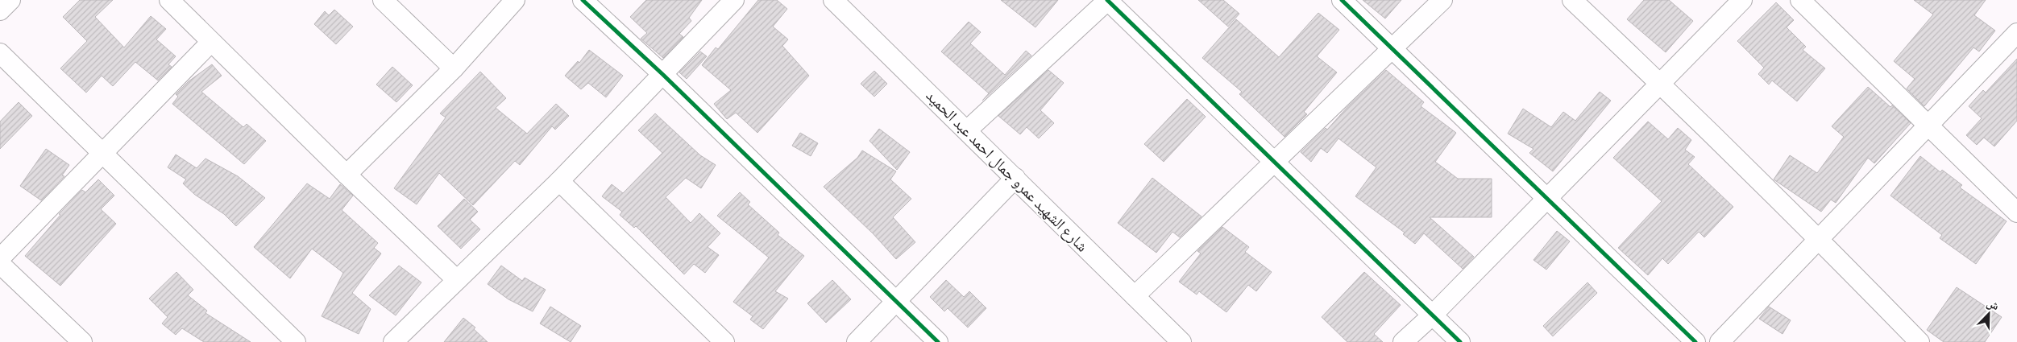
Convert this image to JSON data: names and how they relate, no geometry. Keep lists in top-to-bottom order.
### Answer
{
  "streets": {
    "street": ["شارع الشهيد عمرو جمال احمد عبد الحميد"]
  },
  "north": "top right"
}
